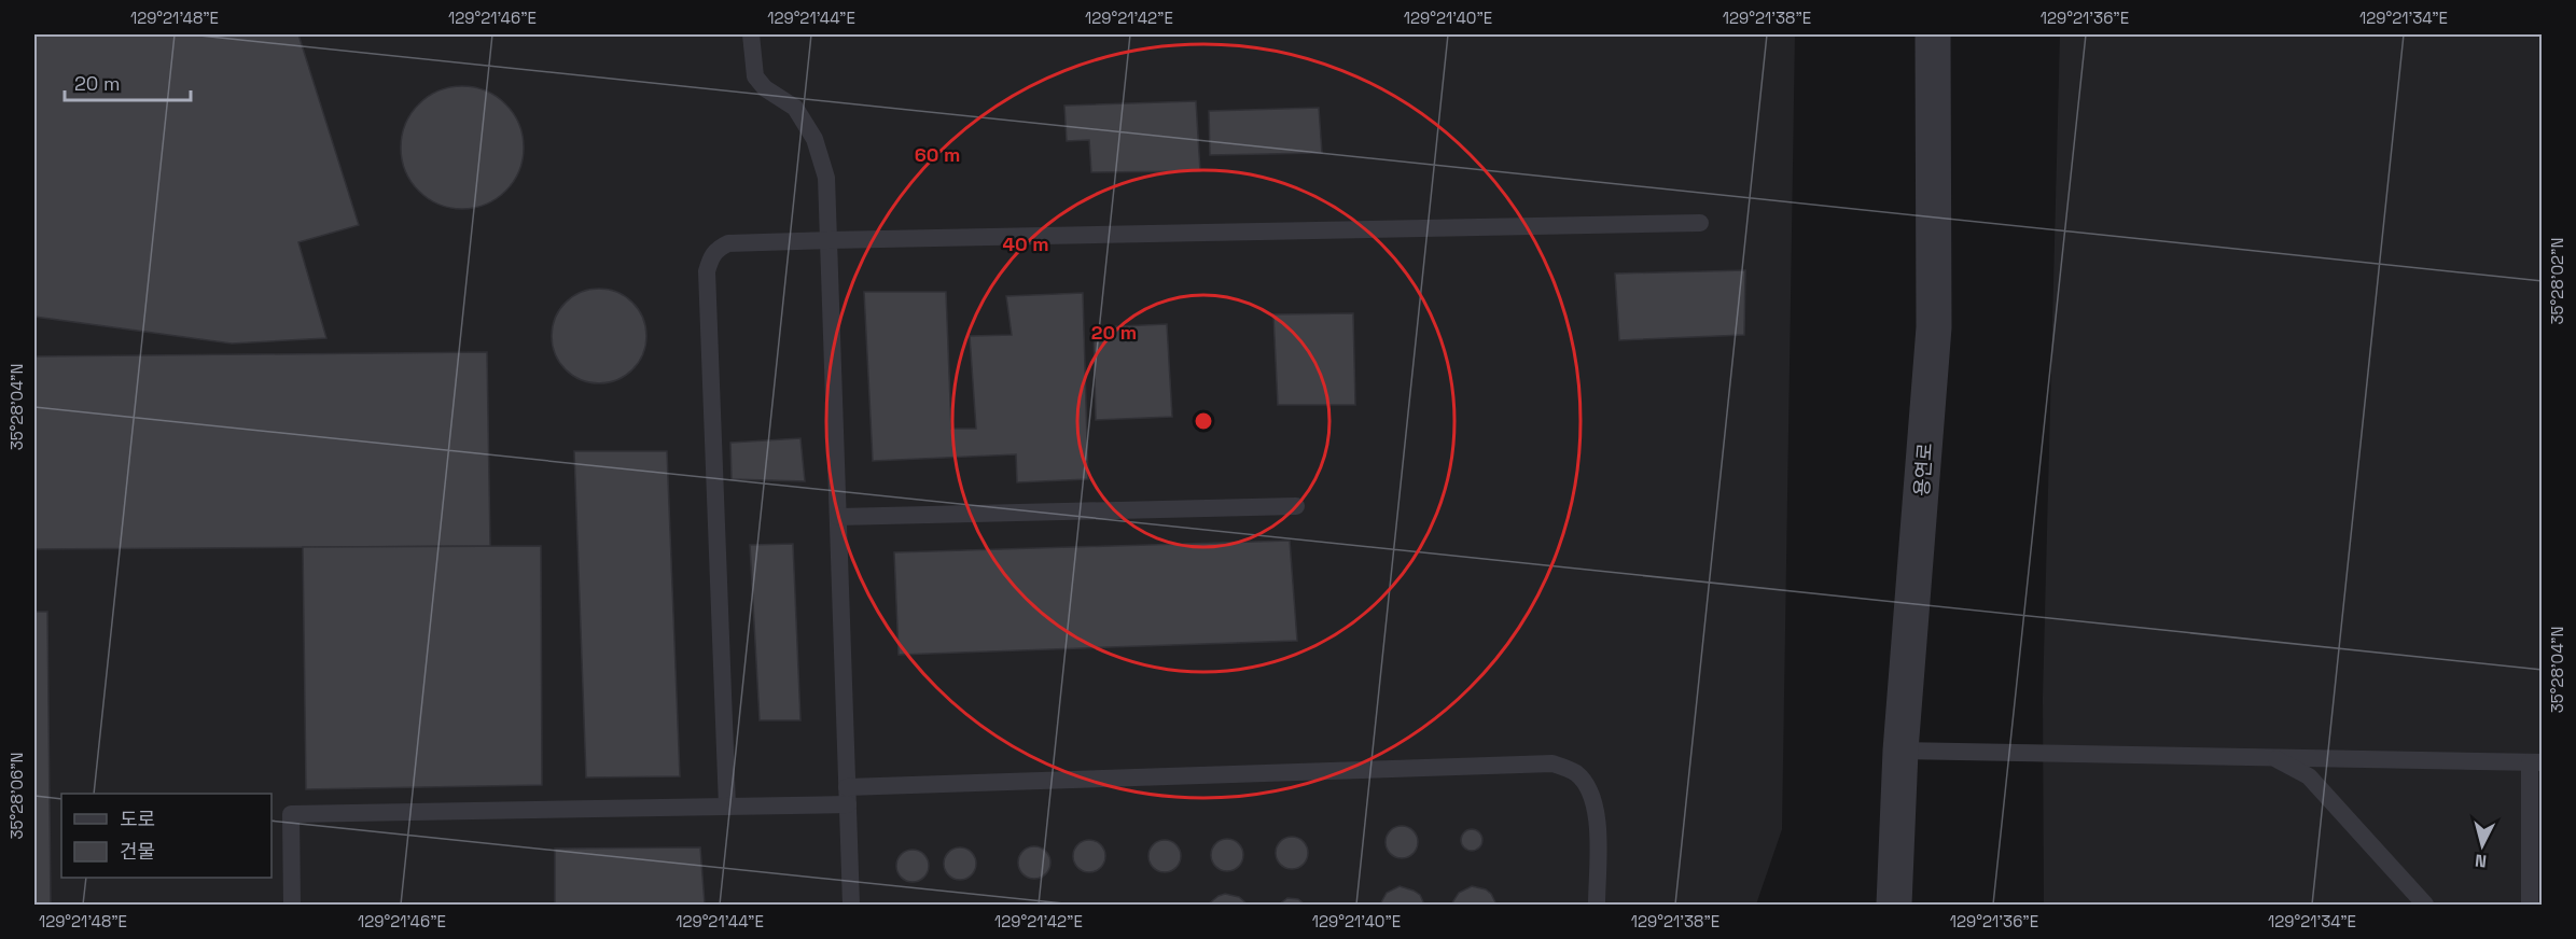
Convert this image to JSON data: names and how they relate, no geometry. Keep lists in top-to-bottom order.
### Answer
{
  "streets": {
    "street": ["용연로"]
  },
  "legend": ["도로", "건물"],
  "scale_bar": "20 m",
  "north": "bottom",
  "coordinates": [
    "129°21'48\"E",
    "129°21'46\"E",
    "129°21'44\"E",
    "129°21'42\"E",
    "129°21'40\"E",
    "129°21'38\"E",
    "129°21'36\"E",
    "129°21'34\"E",
    "35°28'02\"N",
    "35°28'04\"N",
    "35°28'06\"N"
  ],
  "rings": ["60 m", "40 m", "20 m"]
}
